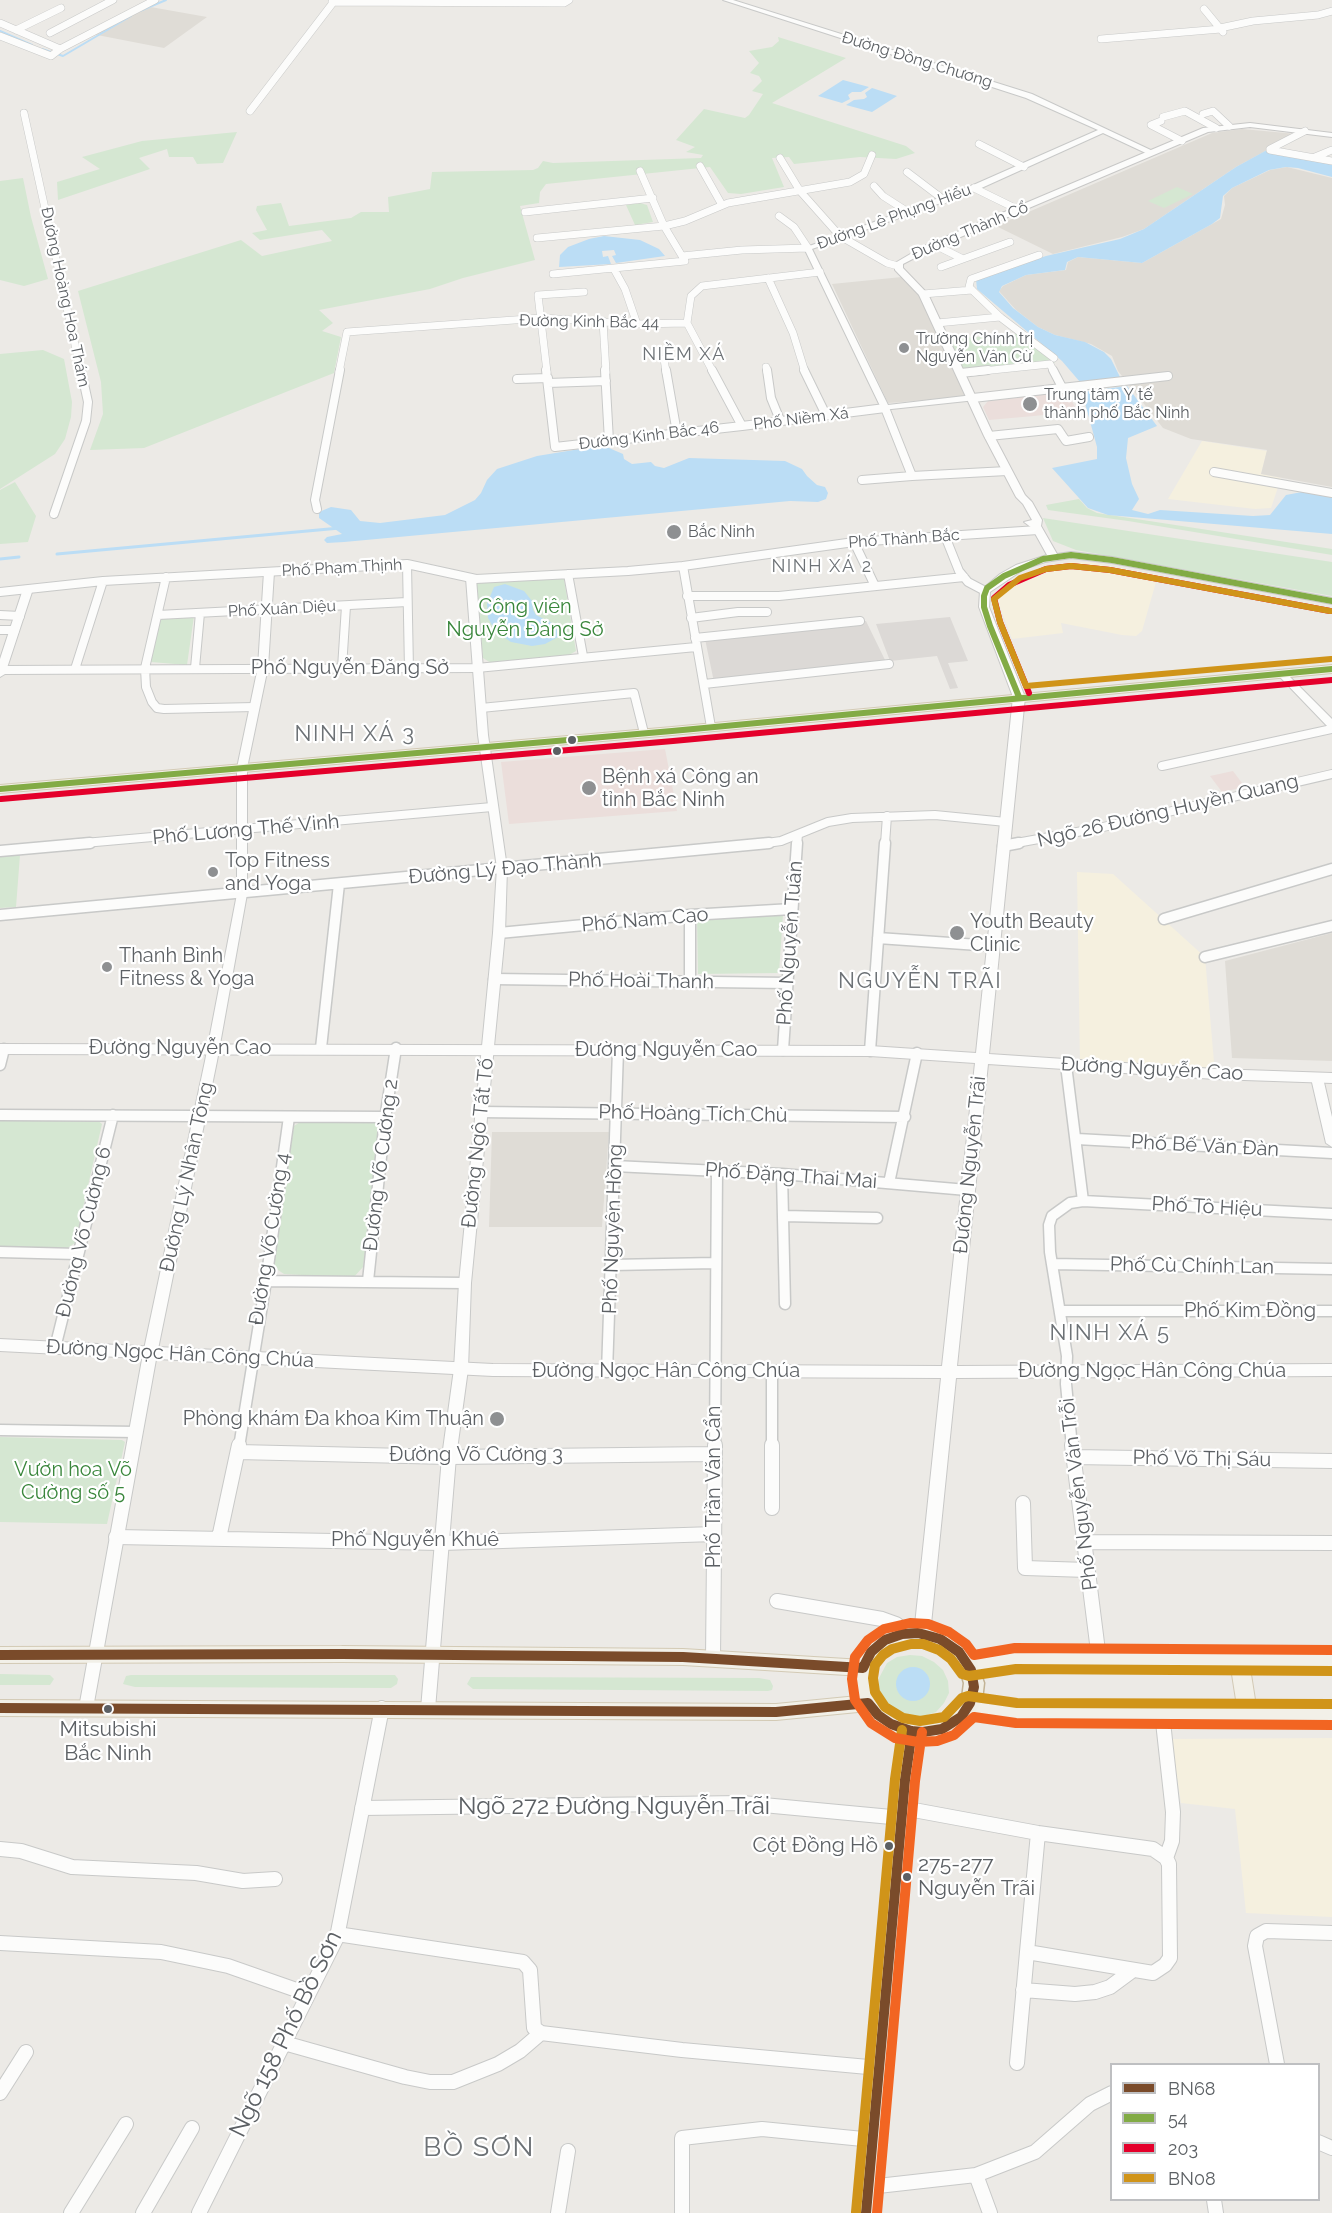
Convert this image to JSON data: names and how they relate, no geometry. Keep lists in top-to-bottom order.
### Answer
{
  "streets": {
    "main road": [
      "Đường Thành Cổ",
      "Đường Nguyễn Cao",
      "Đường Nguyễn Trãi",
      "Đường Ngọc Hân Công Chúa"
    ],
    "street": [
      "Đường Đồng Chương",
      "Đường Lê Phụng Hiểu",
      "Đường Hoàng Hoa Thám",
      "Đường Kinh Bắc 44",
      "Phố Niềm Xá",
      "Đường Kinh Bắc 46",
      "Phố Thành Bắc",
      "Phố Phạm Thịnh",
      "Phố Xuân Diệu",
      "Phố Nguyễn Đăng Sở",
      "Ngõ 26 Đường Huyền Quang",
      "Phố Lương Thế Vinh",
      "Đường Lý Đạo Thành",
      "Phố Nam Cao",
      "Phố Nguyễn Tuân",
      "Phố Hoài Thanh",
      "Phố Hoàng Tích Chù",
      "Đường Ngô Tất Tố",
      "Phố Bế Văn Đàn",
      "Đường Võ Cường 2",
      "Phố Đặng Thai Mai",
      "Đường Lý Nhân Tông",
      "Phố Tô Hiệu",
      "Phố Nguyên Hồng",
      "Đường Võ Cường 6",
      "Đường Võ Cường 4",
      "Phố Cù Chính Lan",
      "Phố Kim Đồng",
      "Đường Võ Cường 3",
      "Phố Võ Thị Sáu",
      "Phố Trần Văn Cẩn",
      "Phố Nguyễn Văn Trỗi",
      "Phố Nguyễn Khuê",
      "Ngõ 272 Đường Nguyễn Trãi",
      "Ngõ 158 Phố Bồ Sơn"
    ]
  },
  "crossings": [
    ["Đường Đồng Chương", "Đường Lê Phụng Hiểu"],
    ["Đường Lê Phụng Hiểu", "Phố Niềm Xá"],
    ["Đường Kinh Bắc 44", "Phố Niềm Xá"],
    ["Phố Niềm Xá", "Đường Kinh Bắc 46"],
    ["Phố Thành Bắc", "Phố Phạm Thịnh"],
    ["Phố Phạm Thịnh", "Đường Ngô Tất Tố"],
    ["Phố Phạm Thịnh", "Đường Lý Nhân Tông"],
    ["Phố Xuân Diệu", "Đường Lý Nhân Tông"],
    ["Phố Nguyễn Đăng Sở", "Đường Ngô Tất Tố"],
    ["Phố Nguyễn Đăng Sở", "Đường Lý Nhân Tông"],
    ["Ngõ 26 Đường Huyền Quang", "Đường Nguyễn Trãi"],
    ["Phố Lương Thế Vinh", "Đường Ngô Tất Tố"],
    ["Phố Lương Thế Vinh", "Đường Lý Nhân Tông"],
    ["Đường Lý Đạo Thành", "Phố Nguyễn Tuân"],
    ["Đường Lý Đạo Thành", "Đường Ngô Tất Tố"],
    ["Đường Lý Đạo Thành", "Đường Nguyễn Trãi"],
    ["Đường Lý Đạo Thành", "Đường Lý Nhân Tông"],
    ["Phố Nam Cao", "Phố Nguyễn Tuân"],
    ["Phố Nam Cao", "Đường Ngô Tất Tố"],
    ["Phố Nguyễn Tuân", "Phố Hoài Thanh"],
    ["Phố Nguyễn Tuân", "Đường Nguyễn Cao"],
    ["Phố Hoài Thanh", "Đường Ngô Tất Tố"],
    ["Đường Nguyễn Cao", "Đường Ngô Tất Tố"],
    ["Đường Nguyễn Cao", "Đường Võ Cường 2"],
    ["Đường Nguyễn Cao", "Đường Nguyễn Trãi"],
    ["Đường Nguyễn Cao", "Đường Lý Nhân Tông"],
    ["Đường Nguyễn Cao", "Phố Nguyên Hồng"],
    ["Phố Hoàng Tích Chù", "Đường Ngô Tất Tố"],
    ["Phố Hoàng Tích Chù", "Phố Nguyên Hồng"],
    ["Đường Ngô Tất Tố", "Đường Ngọc Hân Công Chúa"],
    ["Đường Ngô Tất Tố", "Đường Võ Cường 3"],
    ["Đường Ngô Tất Tố", "Phố Nguyễn Khuê"],
    ["Đường Nguyễn Trãi", "Phố Đặng Thai Mai"],
    ["Đường Nguyễn Trãi", "Đường Ngọc Hân Công Chúa"],
    ["Phố Đặng Thai Mai", "Phố Nguyên Hồng"],
    ["Phố Đặng Thai Mai", "Phố Trần Văn Cẩn"],
    ["Đường Lý Nhân Tông", "Đường Ngọc Hân Công Chúa"],
    ["Đường Lý Nhân Tông", "Phố Nguyễn Khuê"],
    ["Phố Tô Hiệu", "Phố Nguyễn Văn Trỗi"],
    ["Phố Nguyên Hồng", "Đường Ngọc Hân Công Chúa"],
    ["Đường Võ Cường 6", "Đường Ngọc Hân Công Chúa"],
    ["Đường Võ Cường 4", "Đường Ngọc Hân Công Chúa"],
    ["Đường Võ Cường 4", "Đường Võ Cường 3"],
    ["Đường Võ Cường 4", "Phố Nguyễn Khuê"],
    ["Phố Cù Chính Lan", "Phố Nguyễn Văn Trỗi"],
    ["Phố Kim Đồng", "Phố Nguyễn Văn Trỗi"],
    ["Đường Ngọc Hân Công Chúa", "Phố Trần Văn Cẩn"],
    ["Đường Ngọc Hân Công Chúa", "Phố Nguyễn Văn Trỗi"],
    ["Đường Võ Cường 3", "Phố Trần Văn Cẩn"],
    ["Phố Võ Thị Sáu", "Phố Nguyễn Văn Trỗi"],
    ["Phố Trần Văn Cẩn", "Phố Nguyễn Khuê"],
    ["Ngõ 272 Đường Nguyễn Trãi", "Ngõ 158 Phố Bồ Sơn"]
  ],
  "districts": [
    "NIỀM XÁ",
    "NINH XÁ 2",
    "NINH XÁ 3",
    "NGUYỄN TRÃI",
    "NINH XÁ 5",
    "BỒ SƠN"
  ],
  "parks": ["Công viên Nguyễn Đăng Sở", "Vườn hoa Võ Cường số 5"],
  "places": [
    "Trường Chính trị Nguyễn Văn Cừ",
    "Trung tâm Y tế thành phố Bắc Ninh",
    "Bắc Ninh",
    "Bệnh xá Công an tỉnh Bắc Ninh",
    "Top Fitness and Yoga",
    "Youth Beauty Clinic",
    "Thanh Bình Fitness & Yoga",
    "Phòng khám Đa khoa Kim Thuận",
    "Mitsubishi Bắc Ninh",
    "Cột Đồng Hồ",
    "275-277 Nguyễn Trãi"
  ],
  "lines": [
    "transit line 54",
    "transit line 203",
    "transit line BN08",
    "transit line BN68"
  ],
  "legend": [
    "BN68",
    "54",
    "203",
    "BN08"
  ]
}
